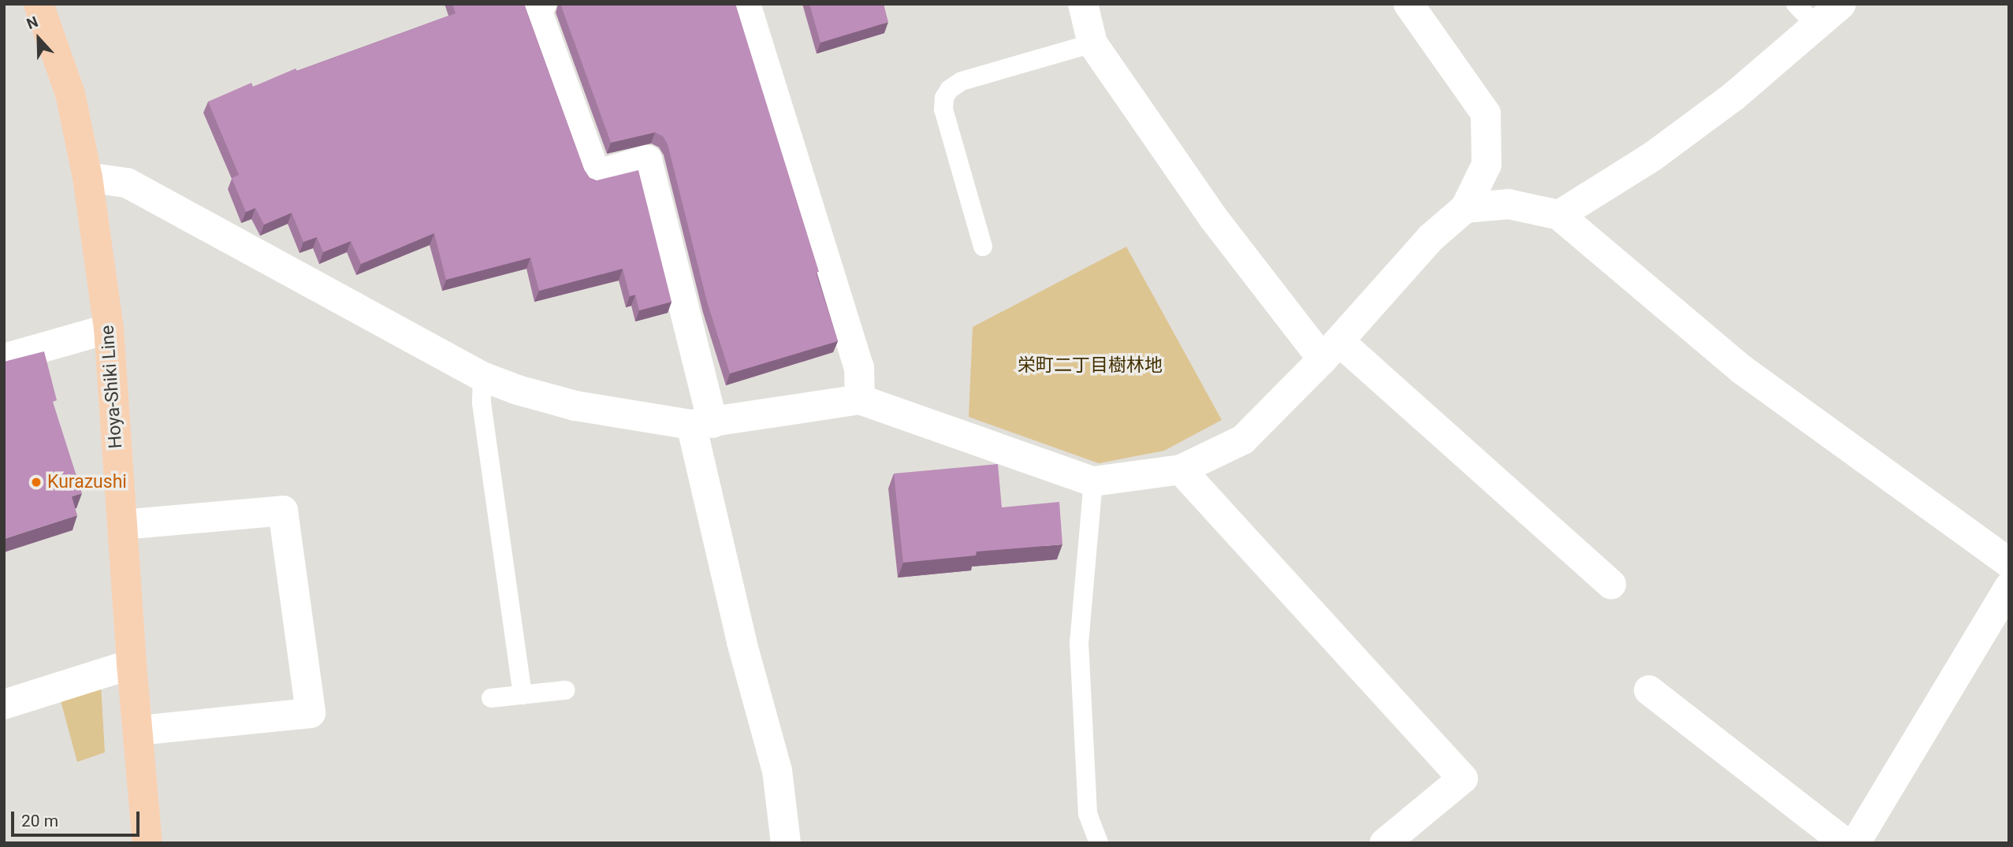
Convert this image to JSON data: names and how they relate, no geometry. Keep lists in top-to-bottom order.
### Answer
{
  "streets": {
    "main road": ["Hoya-Shiki Line"]
  },
  "parks": ["栄町二丁目樹林地"],
  "places": ["Kurazushi"],
  "scale_bar": "20 m",
  "north": "top"
}
